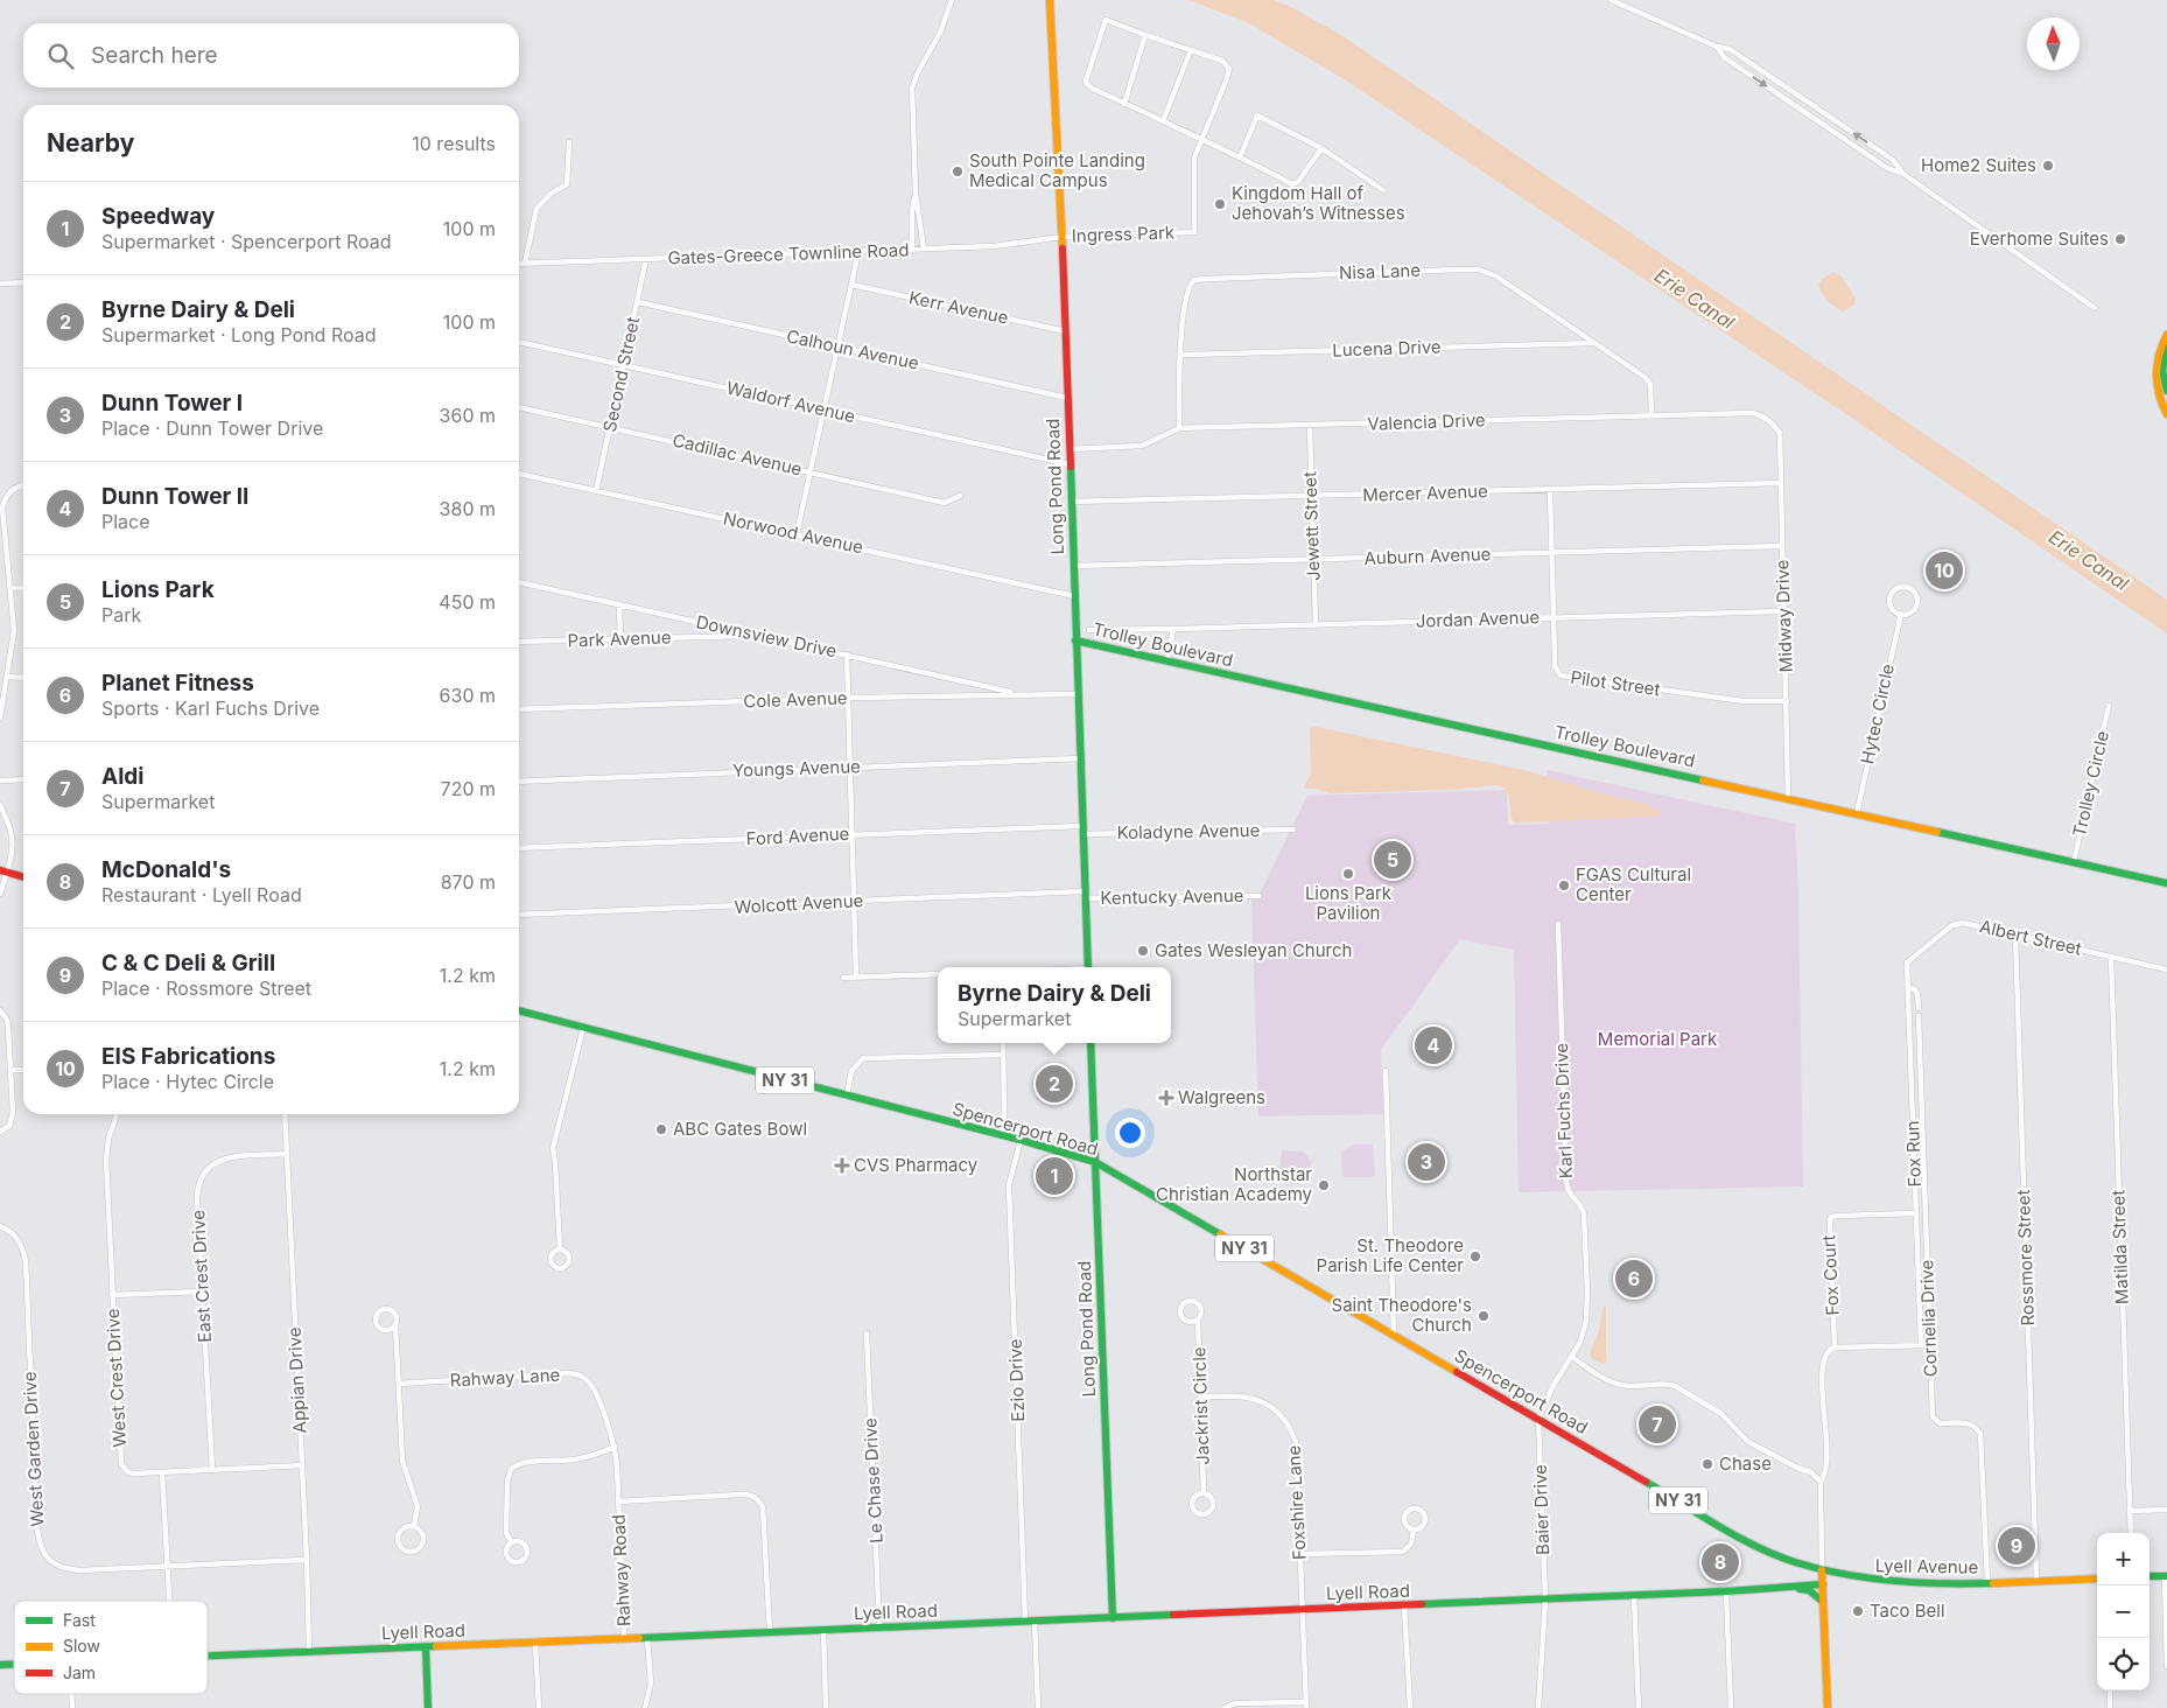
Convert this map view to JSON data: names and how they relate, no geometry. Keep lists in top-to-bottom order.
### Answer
{
  "streets": {
    "main road": [
      "Long Pond Road",
      "Trolley Boulevard",
      "NY 31",
      "Spencerport Road",
      "Lyell Avenue",
      "Lyell Road"
    ],
    "street": [
      "Ingress Park",
      "Gates-Greece Townline Road",
      "Nisa Lane",
      "Kerr Avenue",
      "Lucena Drive",
      "Calhoun Avenue",
      "Second Street",
      "Waldorf Avenue",
      "Valencia Drive",
      "Cadillac Avenue",
      "Mercer Avenue",
      "Jewett Street",
      "Norwood Avenue",
      "Auburn Avenue",
      "Midway Drive",
      "Jordan Avenue",
      "Downsview Drive",
      "Park Avenue",
      "Pilot Street",
      "Cole Avenue",
      "Hytec Circle",
      "Youngs Avenue",
      "Trolley Circle",
      "Koladyne Avenue",
      "Ford Avenue",
      "Kentucky Avenue",
      "Wolcott Avenue",
      "Albert Street",
      "Karl Fuchs Drive",
      "Fox Run",
      "Matilda Street",
      "Rossmore Street",
      "Fox Court",
      "East Crest Drive",
      "Cornelia Drive",
      "West Crest Drive",
      "Rahway Lane",
      "Appian Drive",
      "Ezio Drive",
      "Jackrist Circle",
      "West Garden Drive",
      "Le Chase Drive",
      "Foxshire Lane",
      "Baier Drive",
      "Rahway Road"
    ]
  },
  "crossings": [
    ["Ingress Park", "Gates-Greece Townline Road"],
    ["Ingress Park", "Long Pond Road"],
    ["Gates-Greece Townline Road", "Second Street"],
    ["Gates-Greece Townline Road", "Long Pond Road"],
    ["Nisa Lane", "Lucena Drive"],
    ["Nisa Lane", "Valencia Drive"],
    ["Kerr Avenue", "Long Pond Road"],
    ["Calhoun Avenue", "Second Street"],
    ["Calhoun Avenue", "Long Pond Road"],
    ["Second Street", "Waldorf Avenue"],
    ["Second Street", "Cadillac Avenue"],
    ["Second Street", "Norwood Avenue"],
    ["Waldorf Avenue", "Long Pond Road"],
    ["Valencia Drive", "Long Pond Road"],
    ["Valencia Drive", "Jewett Street"],
    ["Valencia Drive", "Midway Drive"],
    ["Long Pond Road", "Mercer Avenue"],
    ["Long Pond Road", "Norwood Avenue"],
    ["Long Pond Road", "Auburn Avenue"],
    ["Long Pond Road", "Trolley Boulevard"],
    ["Long Pond Road", "Cole Avenue"],
    ["Long Pond Road", "Youngs Avenue"],
    ["Long Pond Road", "Koladyne Avenue"],
    ["Long Pond Road", "Ford Avenue"],
    ["Long Pond Road", "Kentucky Avenue"],
    ["Long Pond Road", "Wolcott Avenue"],
    ["Long Pond Road", "Spencerport Road"],
    ["Long Pond Road", "Lyell Road"],
    ["Mercer Avenue", "Jewett Street"],
    ["Mercer Avenue", "Midway Drive"],
    ["Mercer Avenue", "Pilot Street"],
    ["Jewett Street", "Auburn Avenue"],
    ["Jewett Street", "Jordan Avenue"],
    ["Auburn Avenue", "Midway Drive"],
    ["Auburn Avenue", "Pilot Street"],
    ["Midway Drive", "Jordan Avenue"],
    ["Midway Drive", "Trolley Boulevard"],
    ["Midway Drive", "Pilot Street"],
    ["Jordan Avenue", "Pilot Street"],
    ["Downsview Drive", "Park Avenue"],
    ["Downsview Drive", "Cole Avenue"],
    ["Trolley Boulevard", "Hytec Circle"],
    ["Trolley Boulevard", "Trolley Circle"],
    ["Kentucky Avenue", "Wolcott Avenue"],
    ["Albert Street", "Fox Run"],
    ["Albert Street", "Matilda Street"],
    ["Albert Street", "Rossmore Street"],
    ["Karl Fuchs Drive", "Spencerport Road"],
    ["Karl Fuchs Drive", "Baier Drive"],
    ["Spencerport Road", "Ezio Drive"],
    ["Spencerport Road", "Baier Drive"],
    ["Spencerport Road", "Lyell Avenue"],
    ["Fox Run", "Fox Court"],
    ["Rossmore Street", "Lyell Avenue"],
    ["East Crest Drive", "West Crest Drive"],
    ["East Crest Drive", "Appian Drive"],
    ["Cornelia Drive", "Lyell Avenue"],
    ["West Crest Drive", "Appian Drive"],
    ["Rahway Lane", "Rahway Road"],
    ["Appian Drive", "West Garden Drive"],
    ["Appian Drive", "Lyell Road"],
    ["Ezio Drive", "Lyell Road"],
    ["Jackrist Circle", "Foxshire Lane"],
    ["Le Chase Drive", "Lyell Road"],
    ["Foxshire Lane", "Lyell Road"],
    ["Baier Drive", "Lyell Road"],
    ["Rahway Road", "Lyell Road"]
  ],
  "water": ["Erie Canal"],
  "parks": ["Memorial Park"],
  "places": {
    "other": [
      "Home2 Suites",
      "South Pointe Landing Medical Campus",
      "Kingdom Hall of Jehovah’s Witnesses",
      "Everhome Suites",
      "Lions Park Pavilion",
      "FGAS Cultural Center",
      "Gates Wesleyan Church",
      "ABC Gates Bowl",
      "Northstar Christian Academy",
      "St. Theodore Parish Life Center",
      "Saint Theodore's Church",
      "Chase",
      "Taco Bell"
    ],
    "health": ["Walgreens", "CVS Pharmacy"]
  },
  "legend": ["Fast", "Slow", "Jam"],
  "north": "top",
  "page": {
    "search": "Search here",
    "heading": ["Nearby", "10 results"],
    "list": [
      {
        "mark": "1",
        "name": "Speedway",
        "note": "Supermarket · Spencerport Road",
        "value": "100 m"
      },
      {
        "mark": "2",
        "name": "Byrne Dairy & Deli",
        "note": "Supermarket · Long Pond Road",
        "value": "100 m"
      },
      {
        "mark": "3",
        "name": "Dunn Tower I",
        "note": "Place · Dunn Tower Drive",
        "value": "360 m"
      },
      {
        "mark": "4",
        "name": "Dunn Tower II",
        "note": "Place",
        "value": "380 m"
      },
      {
        "mark": "5",
        "name": "Lions Park",
        "note": "Park",
        "value": "450 m"
      },
      {
        "mark": "6",
        "name": "Planet Fitness",
        "note": "Sports · Karl Fuchs Drive",
        "value": "630 m"
      },
      {
        "mark": "7",
        "name": "Aldi",
        "note": "Supermarket",
        "value": "720 m"
      },
      {
        "mark": "8",
        "name": "McDonald's",
        "note": "Restaurant · Lyell Road",
        "value": "870 m"
      },
      {
        "mark": "9",
        "name": "C & C Deli & Grill",
        "note": "Place · Rossmore Street",
        "value": "1.2 km"
      },
      {
        "mark": "10",
        "name": "EIS Fabrications",
        "note": "Place · Hytec Circle",
        "value": "1.2 km"
      }
    ],
    "pins": [
      "10",
      "5",
      "4",
      "2",
      "3",
      "1",
      "6",
      "7",
      "9",
      "8"
    ],
    "popup": ["Byrne Dairy & Deli", "Supermarket"],
    "map_buttons": ["+", "−"]
  }
}
